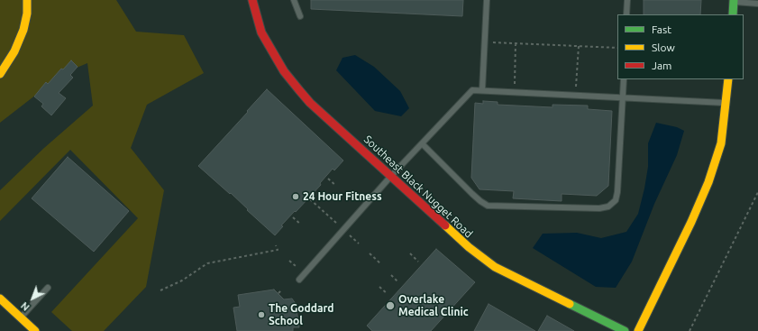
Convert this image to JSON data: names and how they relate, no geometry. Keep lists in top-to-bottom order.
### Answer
{
  "streets": {
    "street": ["Southeast Black Nugget Road"]
  },
  "places": ["24 Hour Fitness", "Overlake Medical Clinic", "The Goddard School"],
  "legend": ["Fast", "Slow", "Jam"],
  "north": "bottom left"
}
